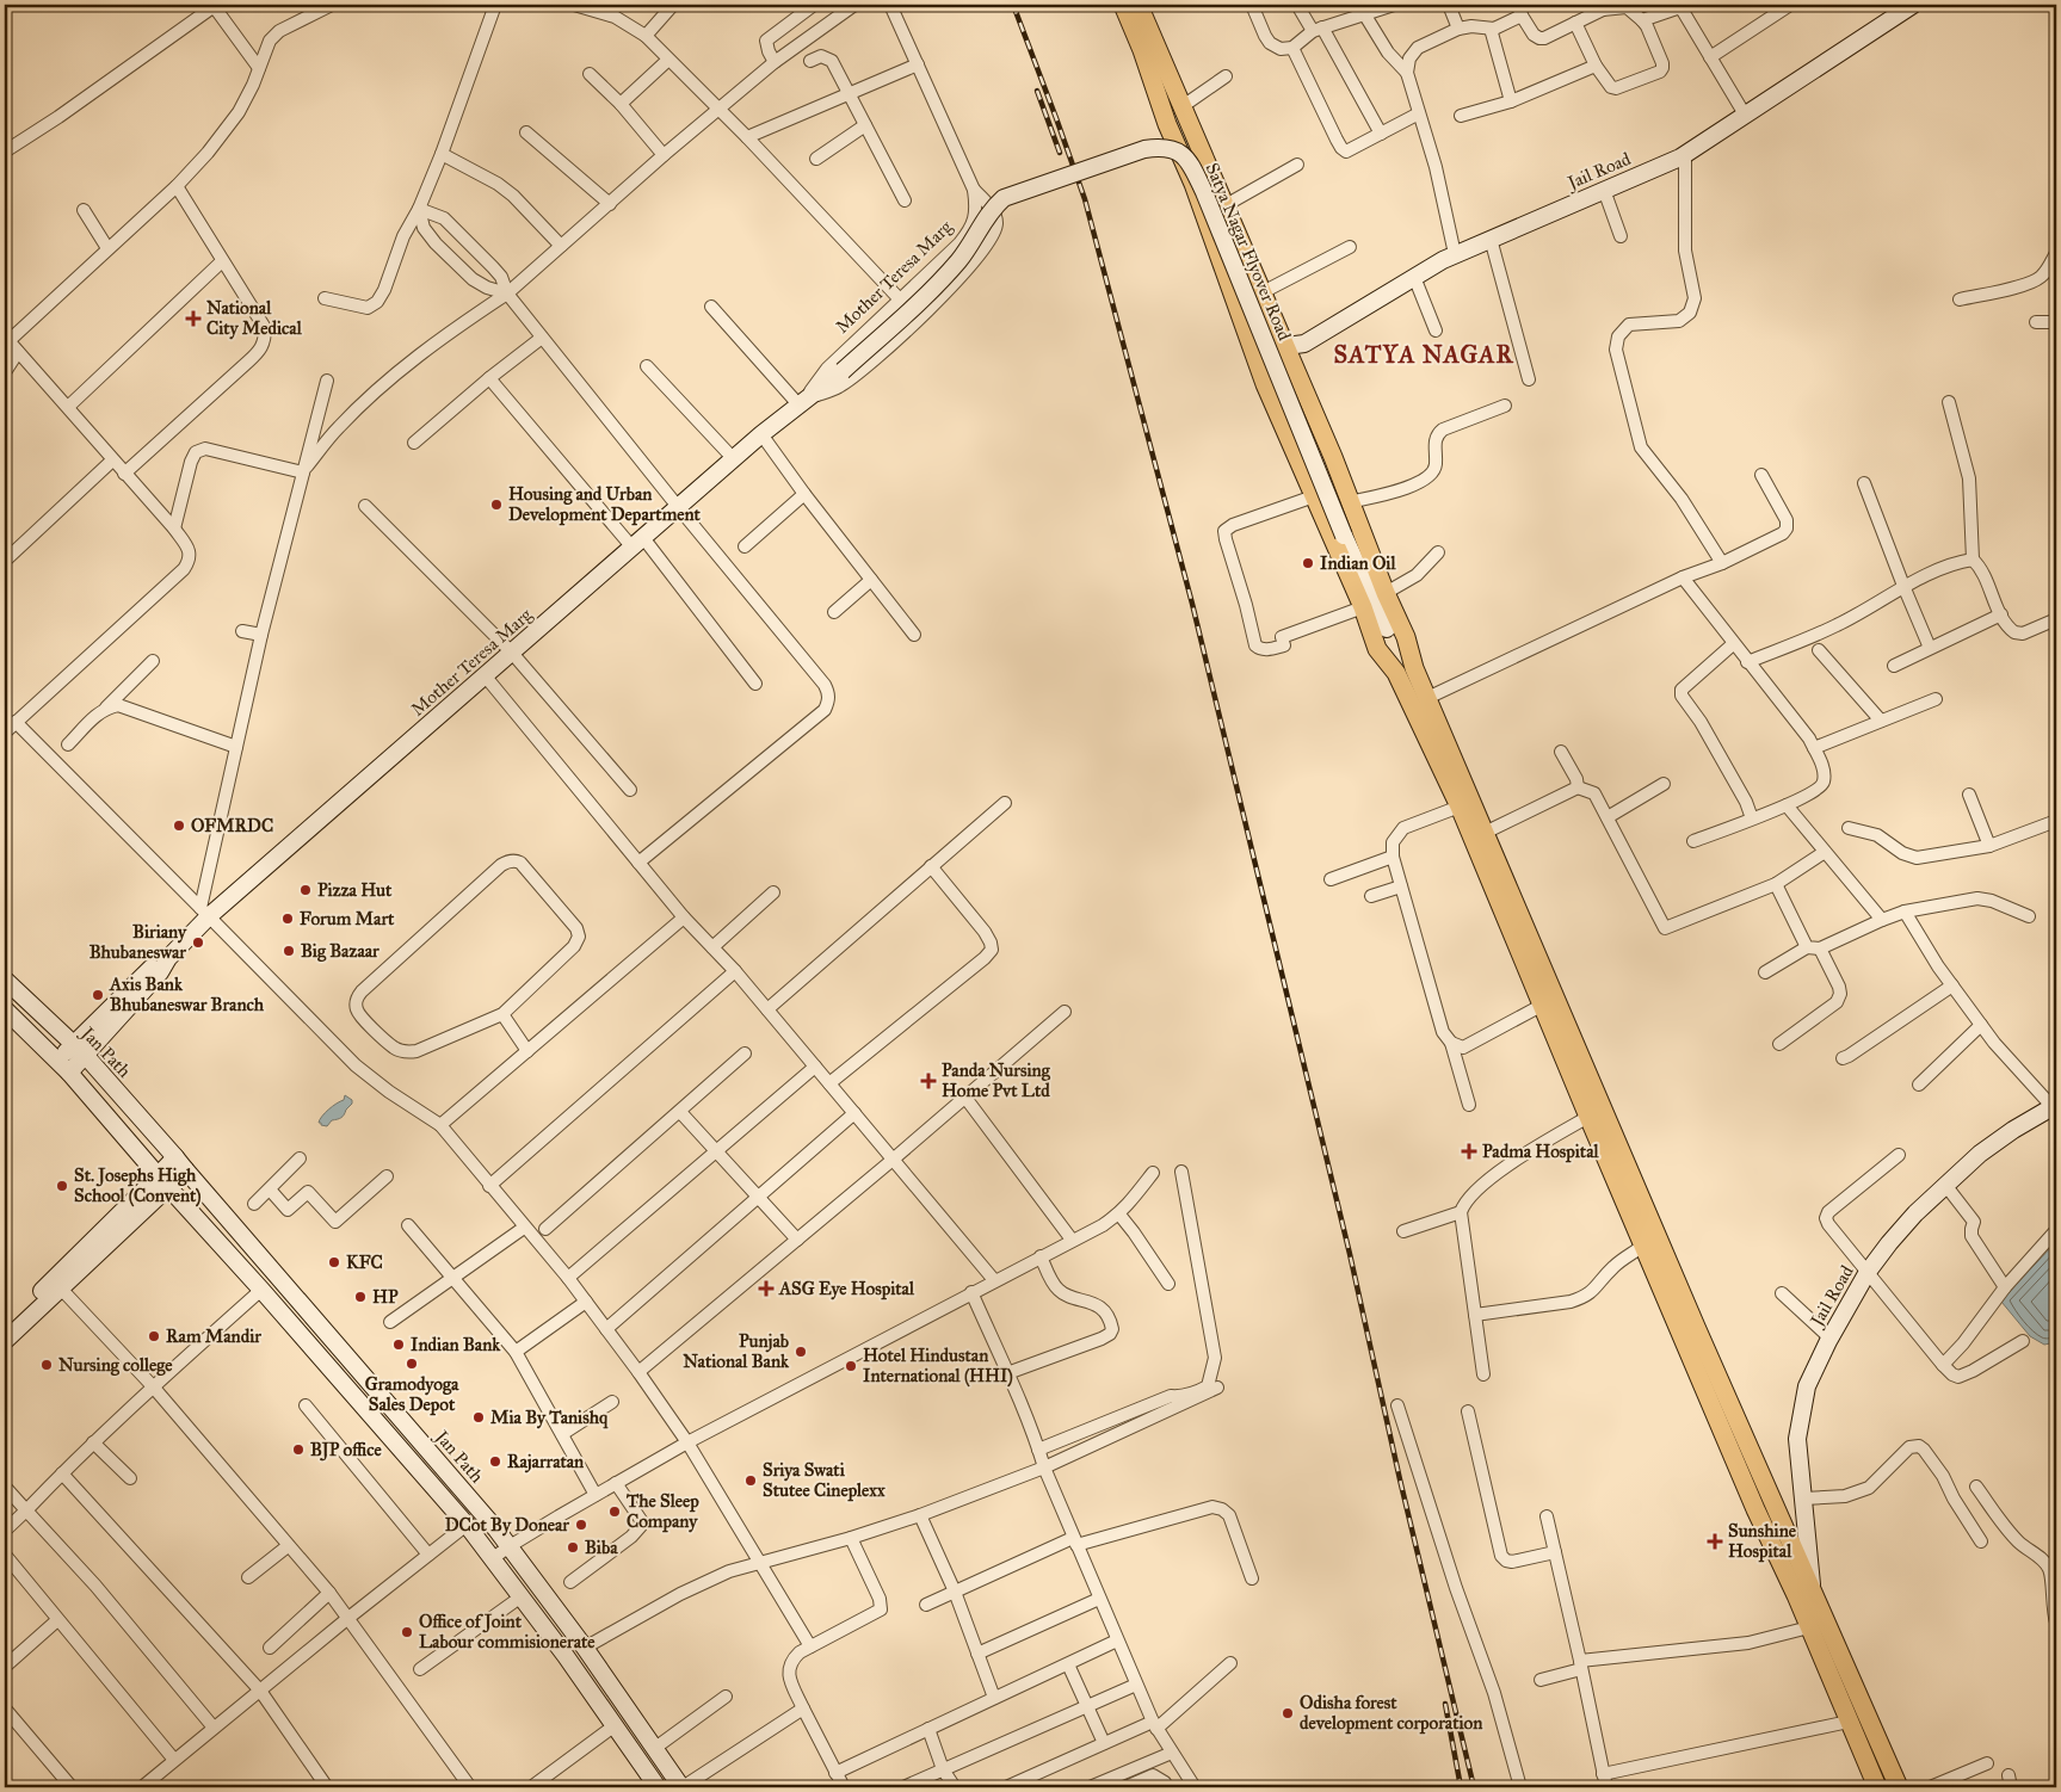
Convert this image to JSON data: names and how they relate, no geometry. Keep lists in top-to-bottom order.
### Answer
{
  "streets": {
    "street": [
      "Jail Road",
      "Satya Nagar Flyover Road",
      "Mother Teresa Marg",
      "Jan Path"
    ]
  },
  "crossings": [
    ["Satya Nagar Flyover Road", "Mother Teresa Marg"],
    ["Mother Teresa Marg", "Jan Path"]
  ],
  "districts": ["SATYA NAGAR"],
  "places": {
    "health": [
      "National City Medical",
      "Panda Nursing Home Pvt Ltd",
      "Padma Hospital",
      "ASG Eye Hospital",
      "Sunshine Hospital"
    ],
    "other": [
      "Housing and Urban Development Department",
      "Indian Oil",
      "OFMRDC",
      "Pizza Hut",
      "Forum Mart",
      "Biriany Bhubaneswar",
      "Big Bazaar",
      "Axis Bank Bhubaneswar Branch",
      "St. Josephs High School (Convent)",
      "KFC",
      "HP",
      "Ram Mandir",
      "Indian Bank",
      "Punjab National Bank",
      "Gramodyoga Sales Depot",
      "Nursing college",
      "Hotel Hindustan International (HHI)",
      "Mia By Tanishq",
      "BJP office",
      "Rajarratan",
      "Sriya Swati Stutee Cineplexx",
      "The Sleep Company",
      "DCot By Donear",
      "Biba",
      "Office of Joint Labour commisionerate",
      "Odisha forest development corporation"
    ]
  }
}
